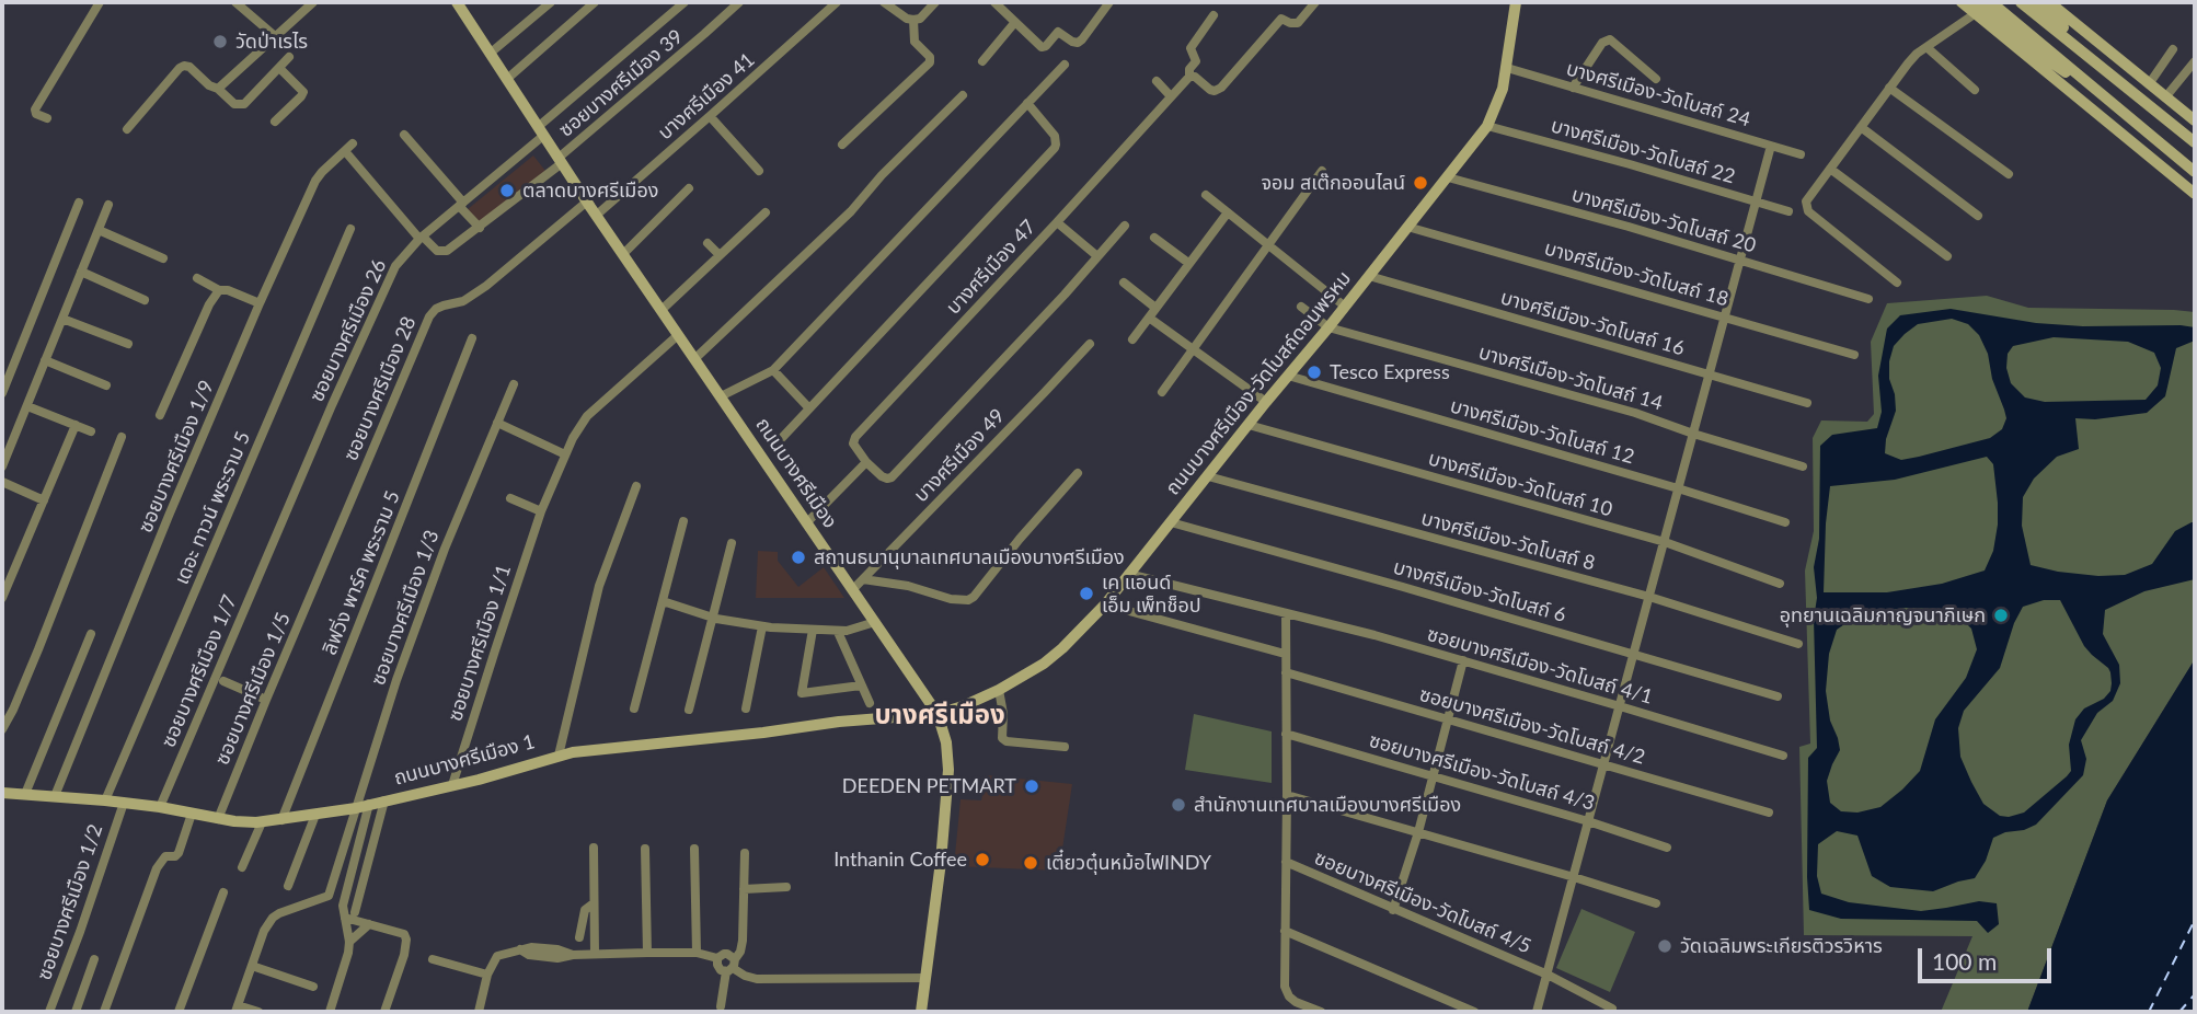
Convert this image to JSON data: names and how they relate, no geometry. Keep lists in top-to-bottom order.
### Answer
{
  "streets": {
    "street": [
      "ซอยบางศรีเมือง 39",
      "บางศรีเมือง-วัดโบสถ์ 24",
      "บางศรีเมือง 41",
      "บางศรีเมือง-วัดโบสถ์ 22",
      "บางศรีเมือง-วัดโบสถ์ 20",
      "บางศรีเมือง 47",
      "บางศรีเมือง-วัดโบสถ์ 18",
      "บางศรีเมือง-วัดโบสถ์ 16",
      "ซอยบางศรีเมือง 26",
      "บางศรีเมือง-วัดโบสถ์ 14",
      "ถนนบางศรีเมือง-วัดโบสถ์ดอนพรหม",
      "ซอยบางศรีเมือง 28",
      "บางศรีเมือง-วัดโบสถ์ 12",
      "บางศรีเมือง 49",
      "ซอยบางศรีเมือง 1/9",
      "ถนนบางศรีเมือง",
      "บางศรีเมือง-วัดโบสถ์ 10",
      "เดอะ ทาวน์ พระราม 5",
      "บางศรีเมือง-วัดโบสถ์ 8",
      "ลิฟวิ่ง พาร์ค พระราม 5",
      "บางศรีเมือง-วัดโบสถ์ 6",
      "ซอยบางศรีเมือง 1/3",
      "ซอยบางศรีเมือง 1/1",
      "ซอยบางศรีเมือง-วัดโบสถ์ 4/1",
      "ซอยบางศรีเมือง 1/7",
      "ซอยบางศรีเมือง 1/5",
      "ซอยบางศรีเมือง-วัดโบสถ์ 4/2",
      "ถนนบางศรีเมือง 1",
      "ซอยบางศรีเมือง-วัดโบสถ์ 4/3",
      "ซอยบางศรีเมือง 1/2",
      "ซอยบางศรีเมือง-วัดโบสถ์ 4/5"
    ]
  },
  "crossings": [
    ["ซอยบางศรีเมือง 39", "ซอยบางศรีเมือง 26"],
    ["ซอยบางศรีเมือง 39", "ซอยบางศรีเมือง 1/9"],
    ["ซอยบางศรีเมือง 39", "ถนนบางศรีเมือง"],
    ["บางศรีเมือง-วัดโบสถ์ 24", "ถนนบางศรีเมือง-วัดโบสถ์ดอนพรหม"],
    ["บางศรีเมือง 41", "ถนนบางศรีเมือง"],
    ["บางศรีเมือง-วัดโบสถ์ 22", "ถนนบางศรีเมือง-วัดโบสถ์ดอนพรหม"],
    ["บางศรีเมือง-วัดโบสถ์ 20", "ถนนบางศรีเมือง-วัดโบสถ์ดอนพรหม"],
    ["บางศรีเมือง-วัดโบสถ์ 18", "ถนนบางศรีเมือง-วัดโบสถ์ดอนพรหม"],
    ["บางศรีเมือง-วัดโบสถ์ 16", "ถนนบางศรีเมือง-วัดโบสถ์ดอนพรหม"],
    ["ซอยบางศรีเมือง 26", "ซอยบางศรีเมือง 1/9"],
    ["ซอยบางศรีเมือง 26", "ถนนบางศรีเมือง"],
    ["ซอยบางศรีเมือง 26", "ซอยบางศรีเมือง 1/7"],
    ["บางศรีเมือง-วัดโบสถ์ 14", "ถนนบางศรีเมือง-วัดโบสถ์ดอนพรหม"],
    ["ถนนบางศรีเมือง-วัดโบสถ์ดอนพรหม", "บางศรีเมือง-วัดโบสถ์ 12"],
    ["ถนนบางศรีเมือง-วัดโบสถ์ดอนพรหม", "ถนนบางศรีเมือง"],
    ["ถนนบางศรีเมือง-วัดโบสถ์ดอนพรหม", "บางศรีเมือง-วัดโบสถ์ 10"],
    ["ถนนบางศรีเมือง-วัดโบสถ์ดอนพรหม", "บางศรีเมือง-วัดโบสถ์ 8"],
    ["ถนนบางศรีเมือง-วัดโบสถ์ดอนพรหม", "บางศรีเมือง-วัดโบสถ์ 6"],
    ["ถนนบางศรีเมือง-วัดโบสถ์ดอนพรหม", "ซอยบางศรีเมือง-วัดโบสถ์ 4/1"],
    ["ถนนบางศรีเมือง-วัดโบสถ์ดอนพรหม", "ถนนบางศรีเมือง 1"],
    ["ซอยบางศรีเมือง 28", "ถนนบางศรีเมือง"],
    ["ซอยบางศรีเมือง 28", "ซอยบางศรีเมือง 1/5"],
    ["บางศรีเมือง 49", "ถนนบางศรีเมือง"],
    ["ซอยบางศรีเมือง 1/9", "ถนนบางศรีเมือง 1"],
    ["ถนนบางศรีเมือง", "ซอยบางศรีเมือง 1/1"],
    ["ถนนบางศรีเมือง", "ถนนบางศรีเมือง 1"],
    ["เดอะ ทาวน์ พระราม 5", "ถนนบางศรีเมือง 1"],
    ["ลิฟวิ่ง พาร์ค พระราม 5", "ถนนบางศรีเมือง 1"],
    ["ซอยบางศรีเมือง 1/3", "ถนนบางศรีเมือง 1"],
    ["ซอยบางศรีเมือง 1/1", "ถนนบางศรีเมือง 1"],
    ["ซอยบางศรีเมือง 1/7", "ถนนบางศรีเมือง 1"],
    ["ซอยบางศรีเมือง 1/5", "ถนนบางศรีเมือง 1"],
    ["ถนนบางศรีเมือง 1", "ซอยบางศรีเมือง 1/2"]
  ],
  "districts": ["บางศรีเมือง"],
  "places": [
    "วัดป่าเรไร",
    "จอม สเต๊กออนไลน์",
    "ตลาดบางศรีเมือง",
    "Tesco Express",
    "สถานธนานุบาลเทศบาลเมืองบางศรีเมือง",
    "เค แอนด์ เอ็ม เพ็ทช็อป",
    "อุทยานเฉลิมกาญจนาภิเษก",
    "DEEDEN PETMART",
    "สำนักงานเทศบาลเมืองบางศรีเมือง",
    "Inthanin Coffee",
    "เตี๋ยวตุ๋นหม้อไฟINDY",
    "วัดเฉลิมพระเกียรติวรวิหาร"
  ],
  "scale_bar": "100 m"
}
